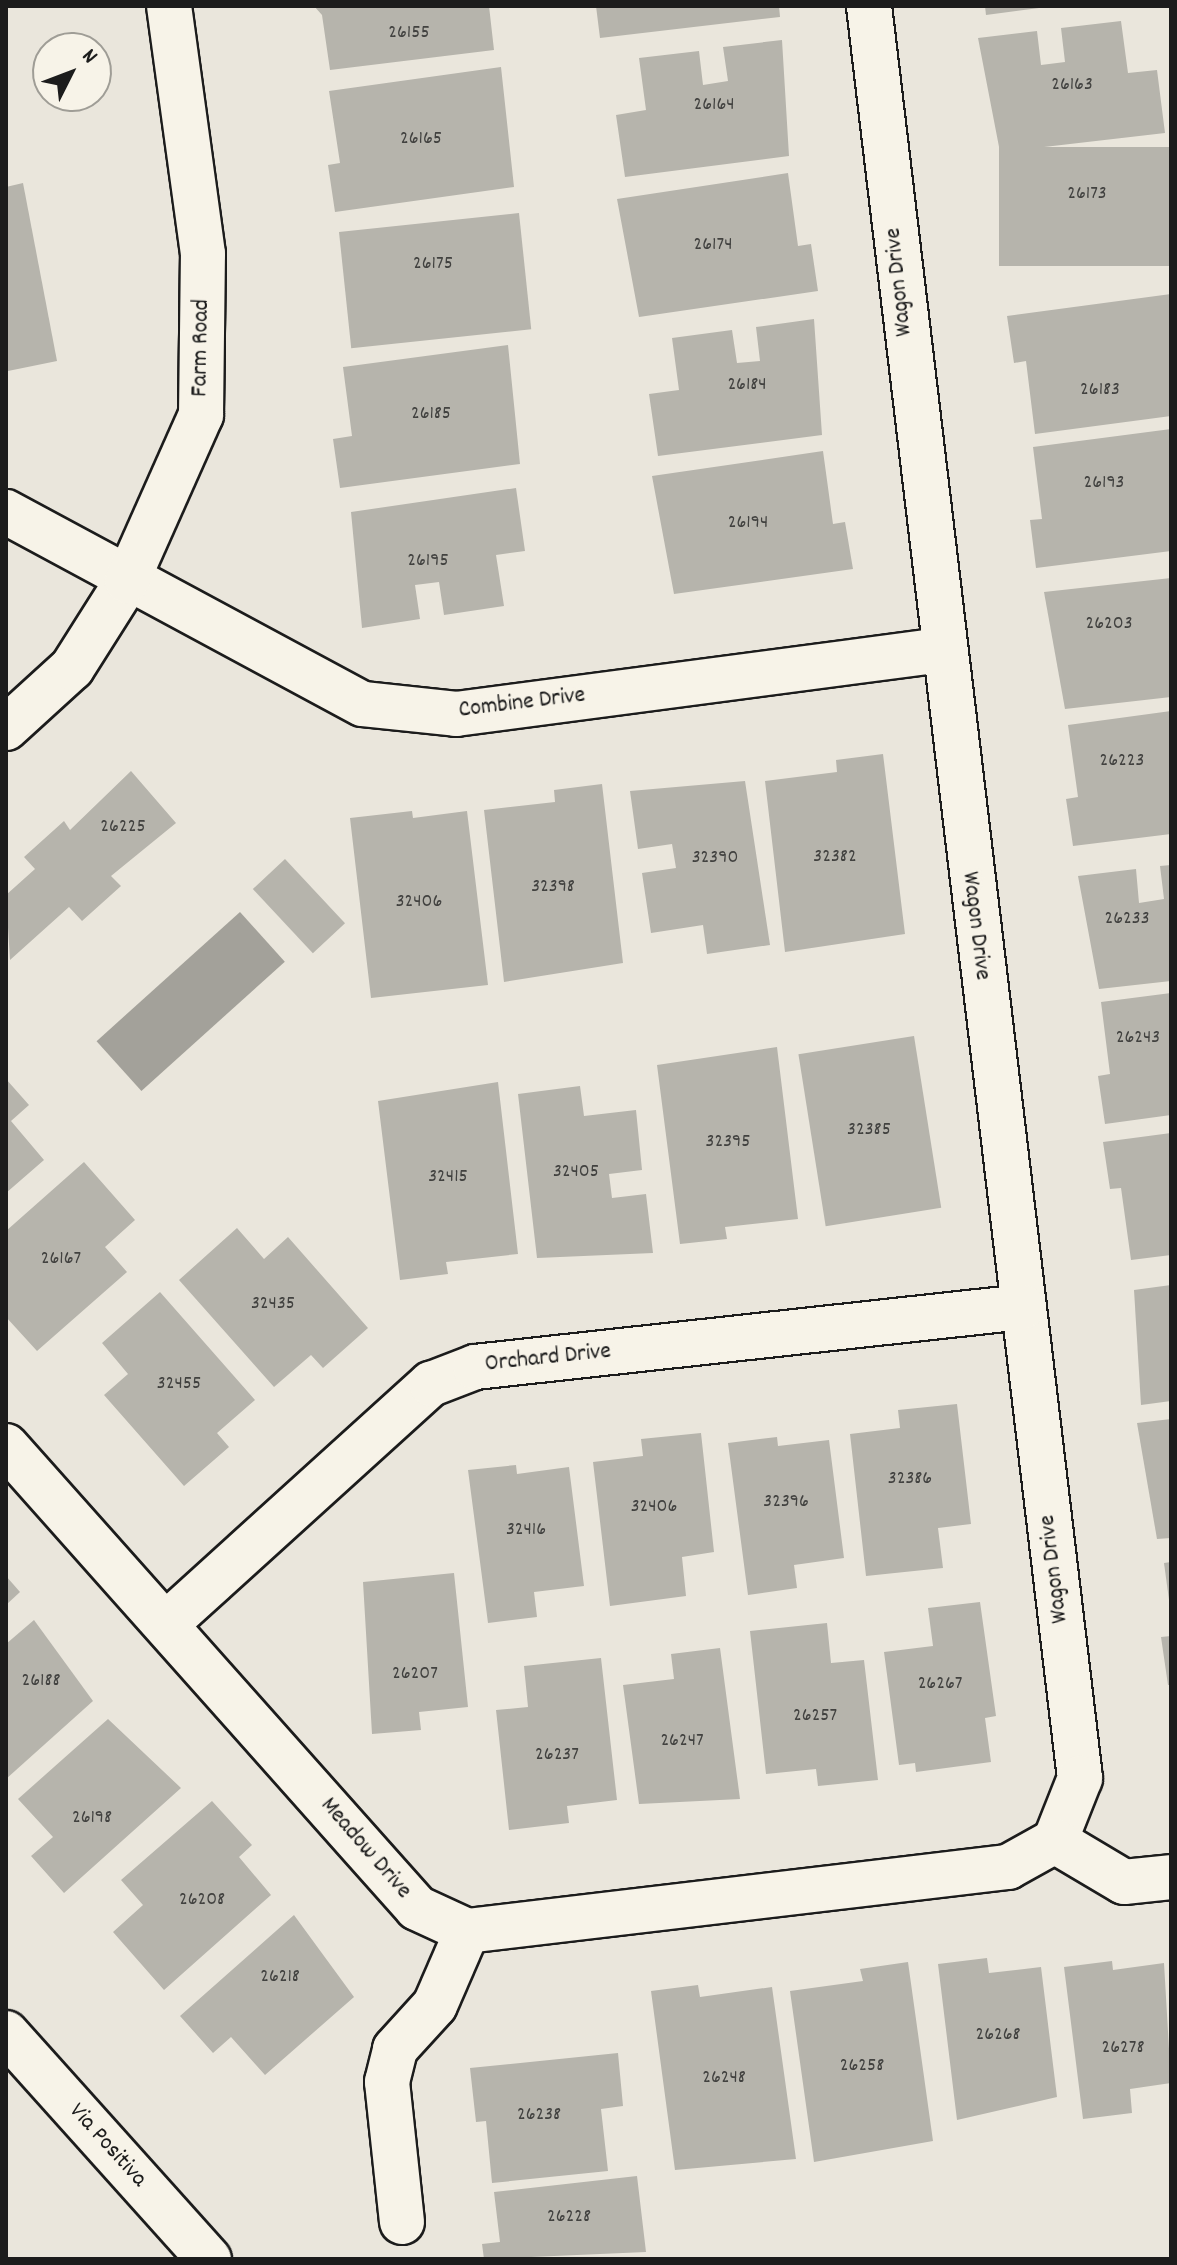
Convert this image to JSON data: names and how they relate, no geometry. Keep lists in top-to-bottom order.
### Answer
{
  "streets": {
    "street": [
      "Wagon Drive",
      "Farm Road",
      "Combine Drive",
      "Orchard Drive",
      "Meadow Drive",
      "Via Positiva"
    ]
  },
  "crossings": [
    ["Wagon Drive", "Combine Drive"],
    ["Wagon Drive", "Orchard Drive"],
    ["Farm Road", "Combine Drive"],
    ["Orchard Drive", "Meadow Drive"]
  ],
  "house_numbers": [
    "26155",
    "26163",
    "26164",
    "26165",
    "26173",
    "26174",
    "26175",
    "26184",
    "26183",
    "26185",
    "26193",
    "26194",
    "26195",
    "26203",
    "26223",
    "26225",
    "32382",
    "32390",
    "32398",
    "32406",
    "26233",
    "26243",
    "32385",
    "32395",
    "32405",
    "32415",
    "26167",
    "32435",
    "32455",
    "32386",
    "32396",
    "32406",
    "32416",
    "26207",
    "26188",
    "26267",
    "26257",
    "26247",
    "26237",
    "26198",
    "26208",
    "26218",
    "26268",
    "26278",
    "26258",
    "26248",
    "26238",
    "26228"
  ],
  "north": "top right"
}
